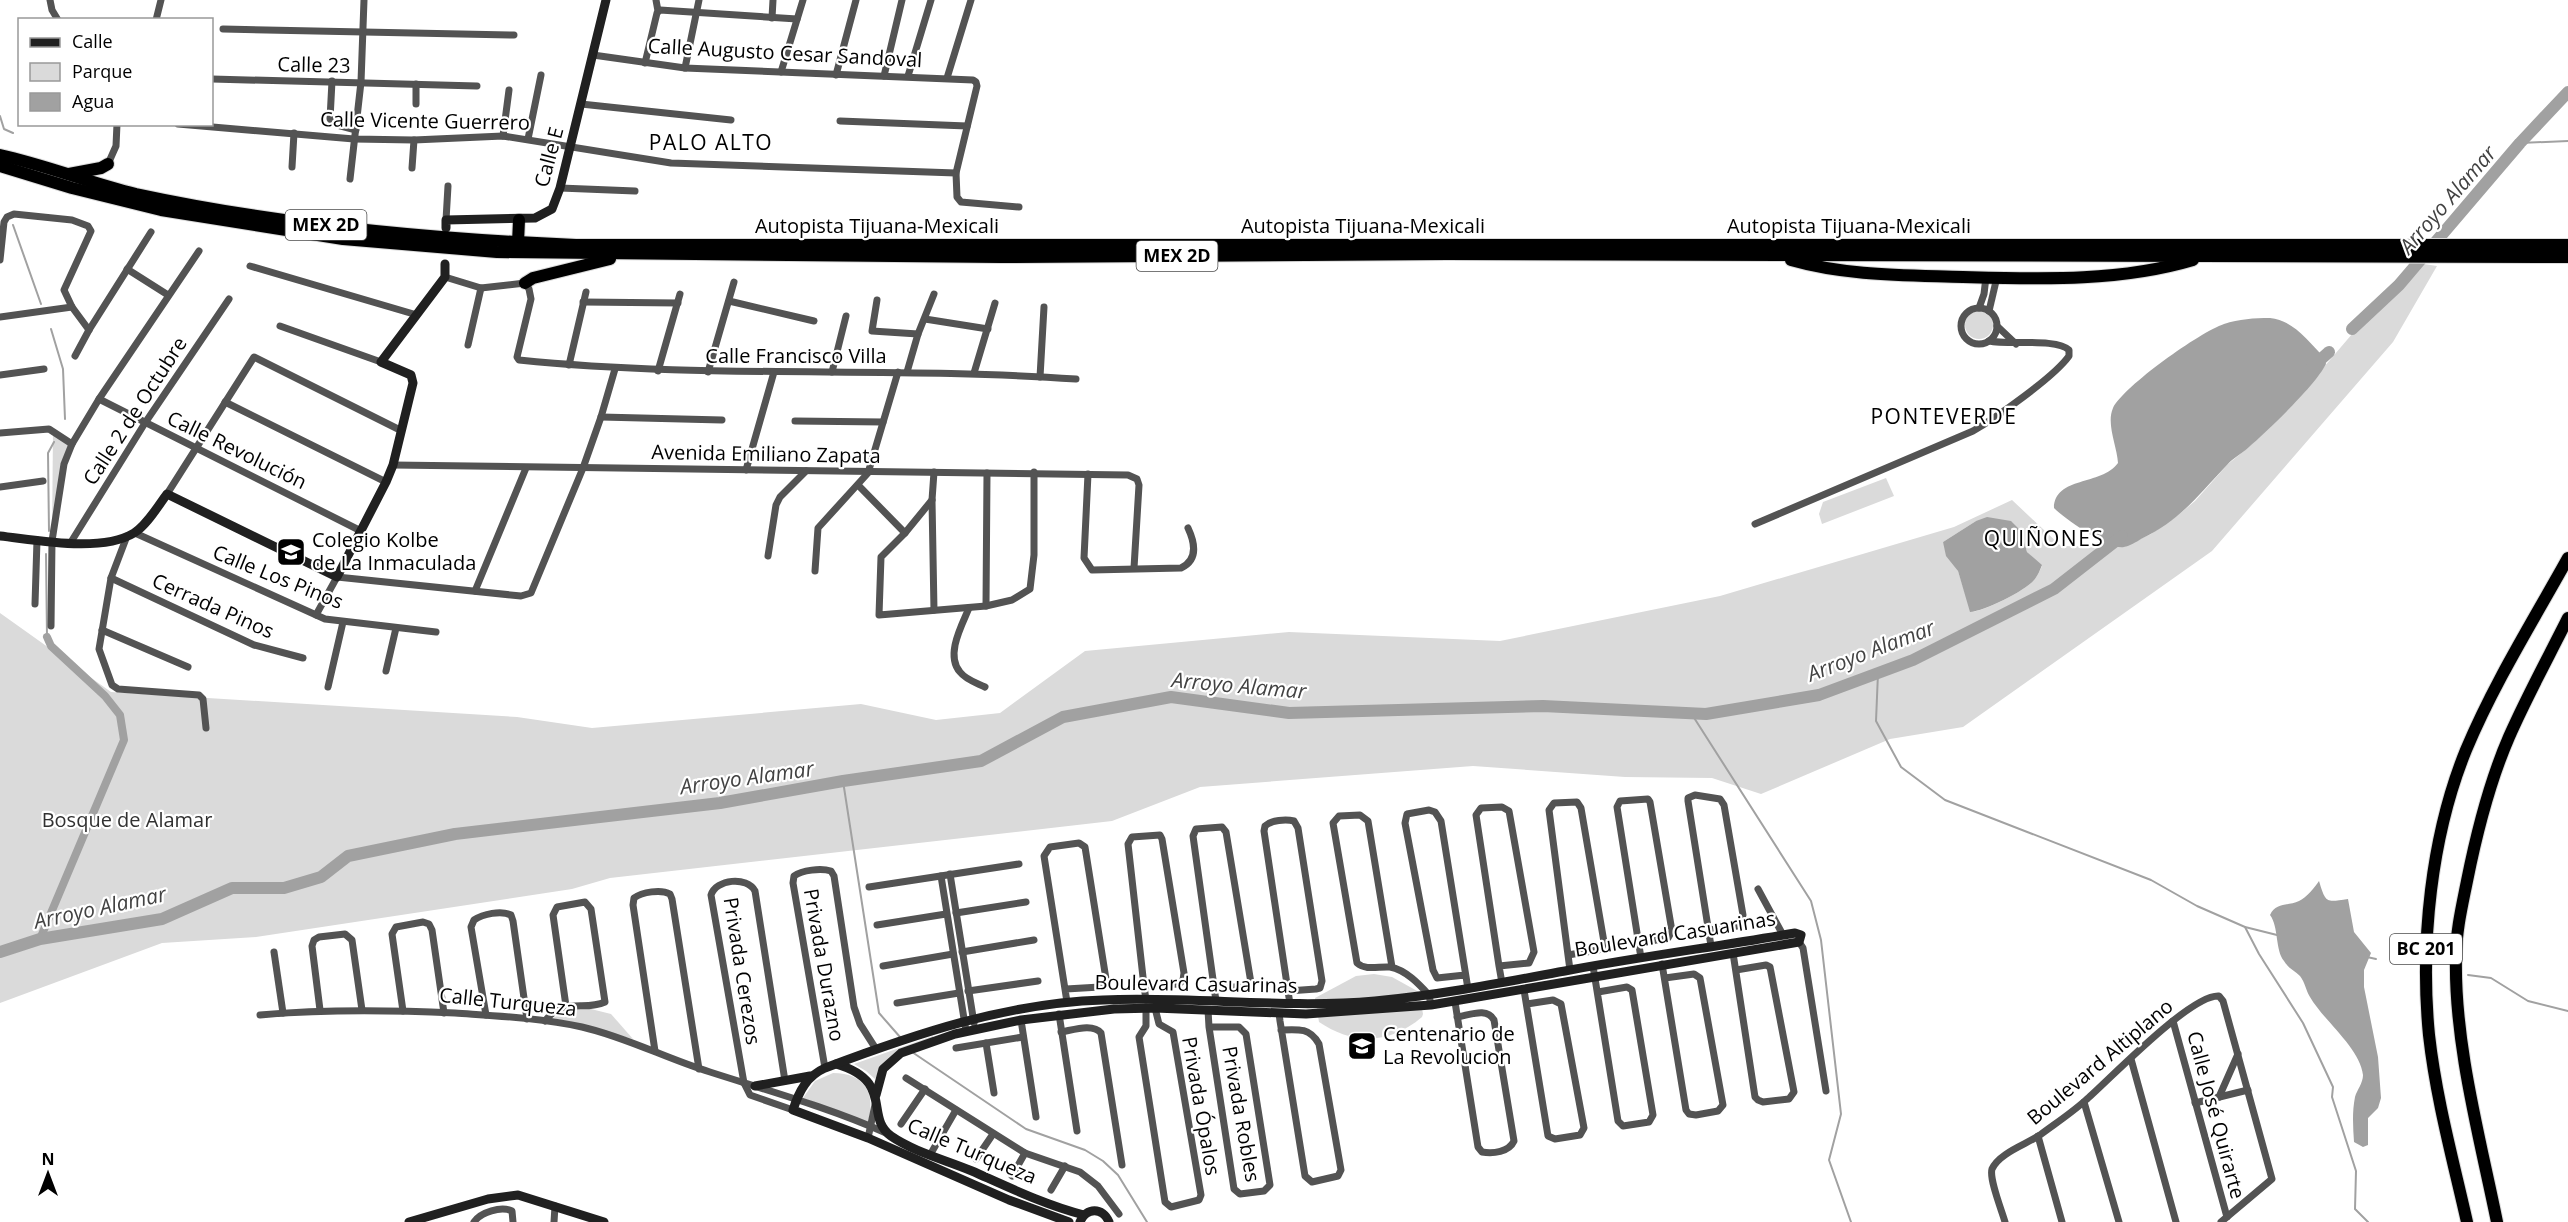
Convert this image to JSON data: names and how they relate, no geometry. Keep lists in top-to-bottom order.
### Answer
{
  "streets": {
    "highway": ["MEX 2D", "Autopista Tijuana-Mexicali", "BC 201"],
    "street": [
      "Calle Augusto Cesar Sandoval",
      "Calle 23",
      "Calle Vicente Guerrero",
      "Calle E",
      "Calle Francisco Villa",
      "Calle 2 de Octubre",
      "Calle Revolución",
      "Avenida Emiliano Zapata",
      "Calle Los Pinos",
      "Cerrada Pinos",
      "Boulevard Casuarinas",
      "Privada Durazno",
      "Privada Cerezos",
      "Calle Turqueza",
      "Boulevard Altiplano",
      "Privada Ópalos",
      "Privada Robles",
      "Calle José Quirarte"
    ]
  },
  "crossings": [
    ["Calle Augusto Cesar Sandoval", "Calle E"],
    ["Calle Vicente Guerrero", "Calle E"],
    ["MEX 2D", "Autopista Tijuana-Mexicali"],
    ["Calle 2 de Octubre", "Calle Revolución"],
    ["Boulevard Casuarinas", "Privada Durazno"],
    ["Boulevard Casuarinas", "Calle Turqueza"],
    ["Boulevard Casuarinas", "Privada Ópalos"],
    ["Boulevard Casuarinas", "Privada Robles"],
    ["Privada Cerezos", "Calle Turqueza"],
    ["Boulevard Altiplano", "Calle José Quirarte"]
  ],
  "districts": ["PALO ALTO", "PONTEVERDE", "QUIÑONES"],
  "water": ["Arroyo Alamar"],
  "parks": ["Bosque de Alamar"],
  "places": {
    "school or university": ["Colegio Kolbe de La Inmaculada", "Centenario de La Revolucion"]
  },
  "legend": ["Calle", "Parque", "Agua"],
  "north": "top"
}
